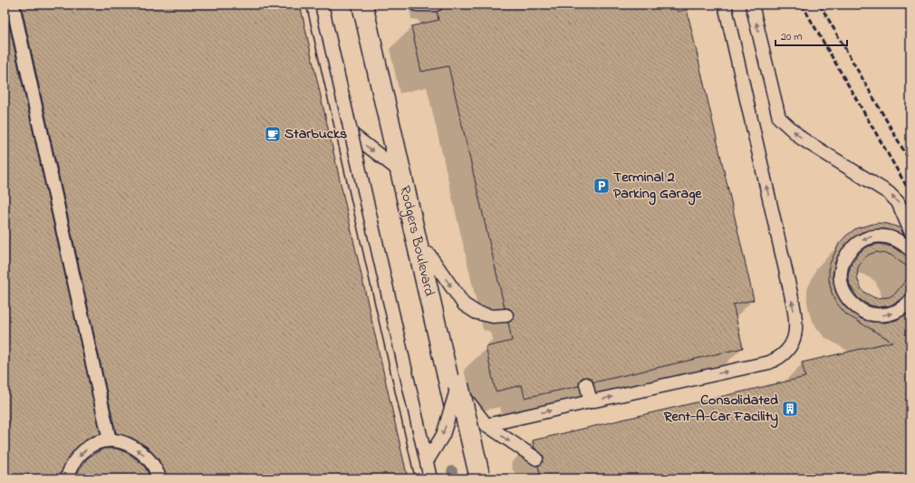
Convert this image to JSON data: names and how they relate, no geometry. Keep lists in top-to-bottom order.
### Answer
{
  "streets": {
    "street": ["Rodgers Boulevard"]
  },
  "places": {
    "cafe": ["Starbucks"],
    "parking": ["Terminal 2 Parking Garage"],
    "building": ["Consolidated Rent-A-Car Facility"]
  },
  "scale_bar": "20 m"
}
